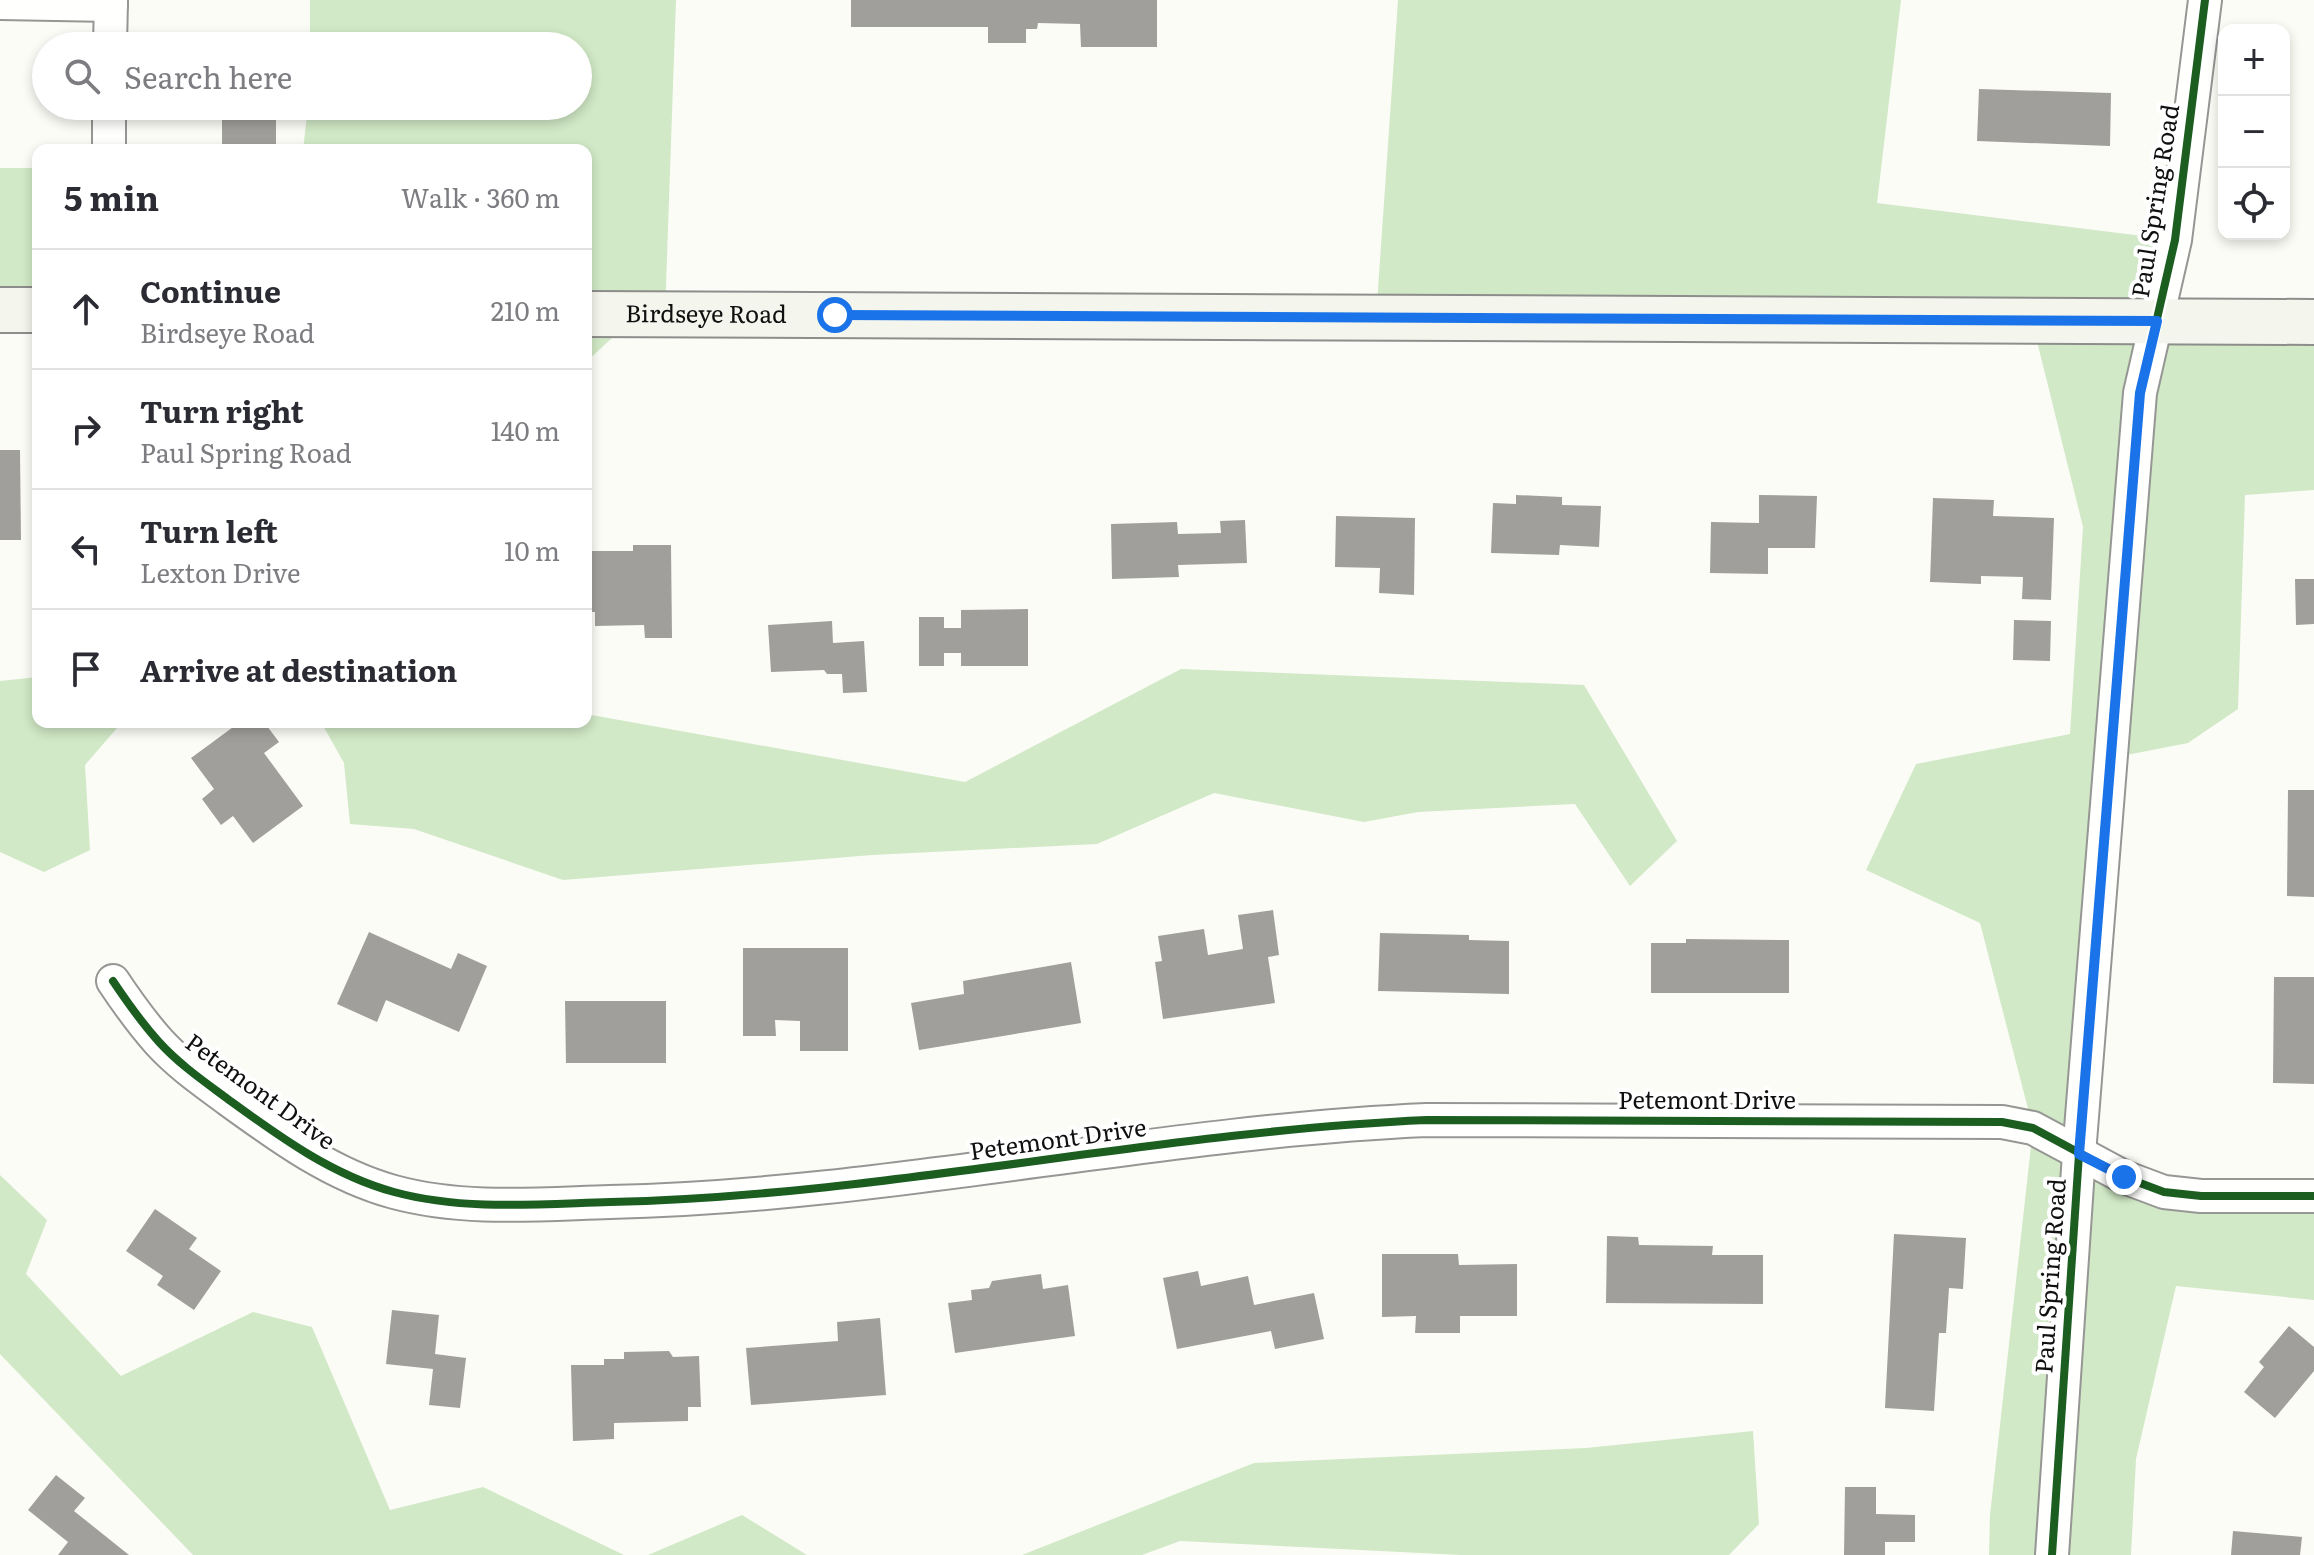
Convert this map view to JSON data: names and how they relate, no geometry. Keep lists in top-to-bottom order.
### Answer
{
  "streets": {
    "main road": ["Birdseye Road"],
    "street": ["Paul Spring Road", "Petemont Drive"]
  },
  "crossings": [
    ["Paul Spring Road", "Birdseye Road"],
    ["Paul Spring Road", "Petemont Drive"]
  ],
  "page": {
    "map_buttons": ["+", "−"],
    "search": "Search here",
    "heading": ["5 min", "Walk · 360 m"],
    "list": [
      ["Continue", "Birdseye Road", "210 m"],
      ["Turn right", "Paul Spring Road", "140 m"],
      ["Turn left", "Lexton Drive", "10 m"],
      "Arrive at destination"
    ]
  }
}
